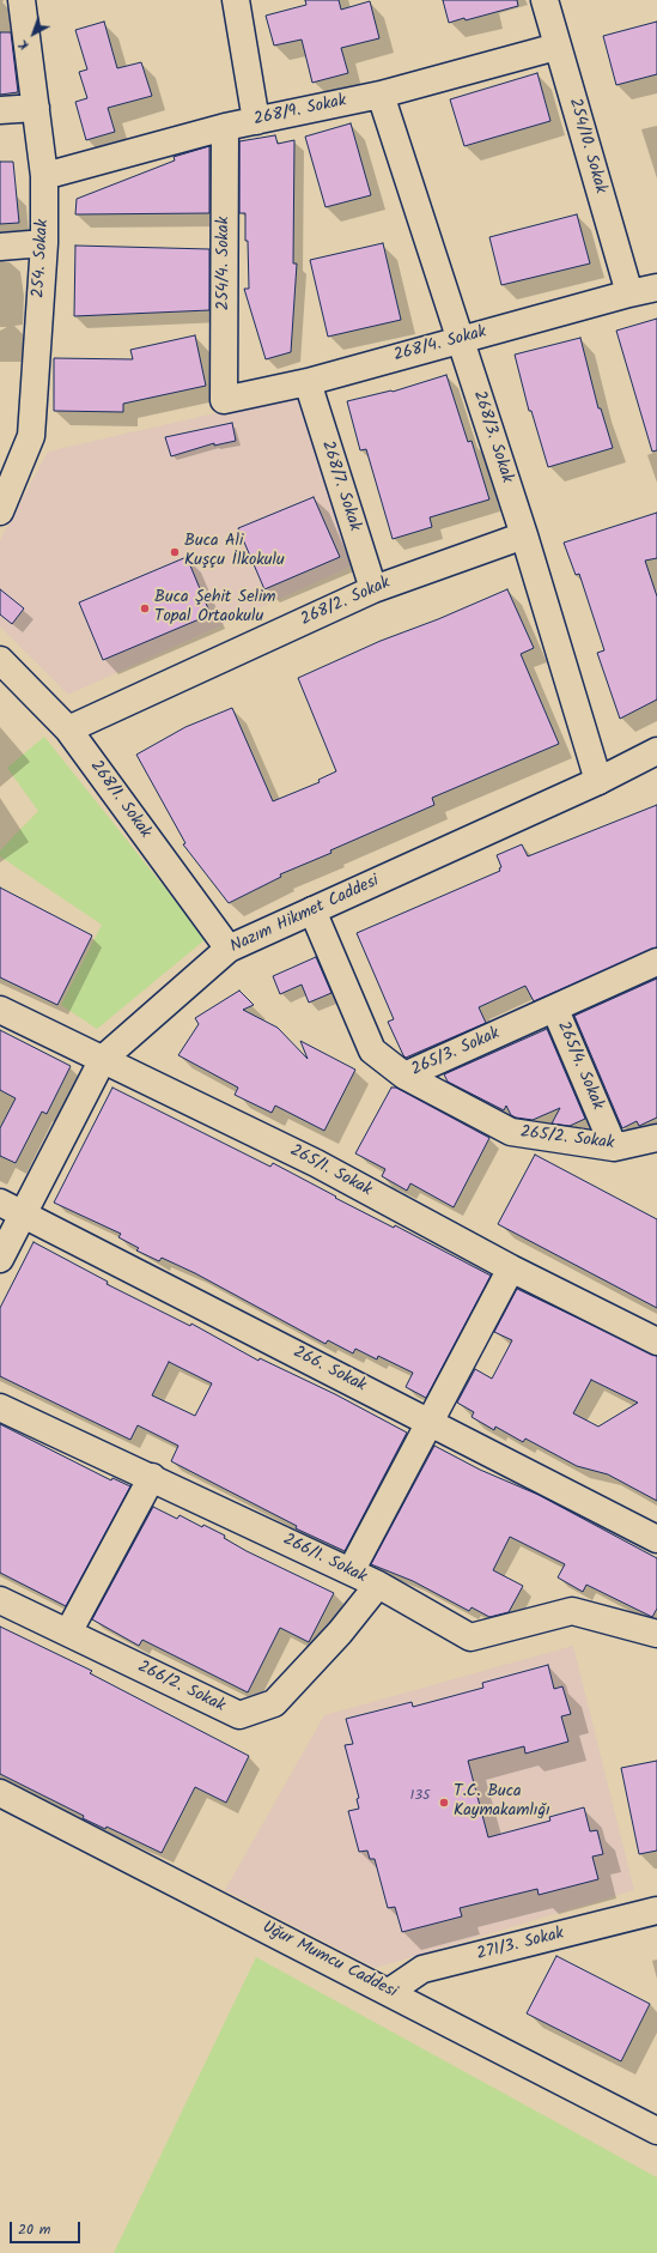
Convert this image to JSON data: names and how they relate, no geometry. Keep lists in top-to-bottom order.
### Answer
{
  "streets": {
    "street": [
      "268/9. Sokak",
      "254/10. Sokak",
      "254. Sokak",
      "254/4. Sokak",
      "268/4. Sokak",
      "268/3. Sokak",
      "268/7. Sokak",
      "268/2. Sokak",
      "268/1. Sokak",
      "Nazım Hikmet Caddesi",
      "265/3. Sokak",
      "265/4. Sokak",
      "265/2. Sokak",
      "265/1. Sokak",
      "266. Sokak",
      "266/1. Sokak",
      "266/2. Sokak",
      "271/3. Sokak",
      "Uğur Mumcu Caddesi"
    ]
  },
  "crossings": [
    ["268/9. Sokak", "254/10. Sokak"],
    ["268/9. Sokak", "254. Sokak"],
    ["268/9. Sokak", "254/4. Sokak"],
    ["268/9. Sokak", "268/3. Sokak"],
    ["254/10. Sokak", "268/4. Sokak"],
    ["254/4. Sokak", "268/4. Sokak"],
    ["268/4. Sokak", "268/3. Sokak"],
    ["268/4. Sokak", "268/7. Sokak"],
    ["268/3. Sokak", "268/2. Sokak"],
    ["268/3. Sokak", "Nazım Hikmet Caddesi"],
    ["268/7. Sokak", "268/2. Sokak"],
    ["268/2. Sokak", "268/1. Sokak"],
    ["268/1. Sokak", "Nazım Hikmet Caddesi"],
    ["Nazım Hikmet Caddesi", "265/3. Sokak"],
    ["Nazım Hikmet Caddesi", "265/1. Sokak"],
    ["Nazım Hikmet Caddesi", "266. Sokak"],
    ["265/3. Sokak", "265/4. Sokak"],
    ["265/3. Sokak", "265/2. Sokak"],
    ["265/4. Sokak", "265/2. Sokak"],
    ["266/1. Sokak", "266/2. Sokak"],
    ["271/3. Sokak", "Uğur Mumcu Caddesi"]
  ],
  "places": ["Buca Ali Kuşçu İlkokulu", "Buca Şehit Selim Topal Ortaokulu", "T.C. Buca Kaymakamlığı"],
  "house_numbers": ["135"],
  "scale_bar": "20 m",
  "north": "bottom left"
}
